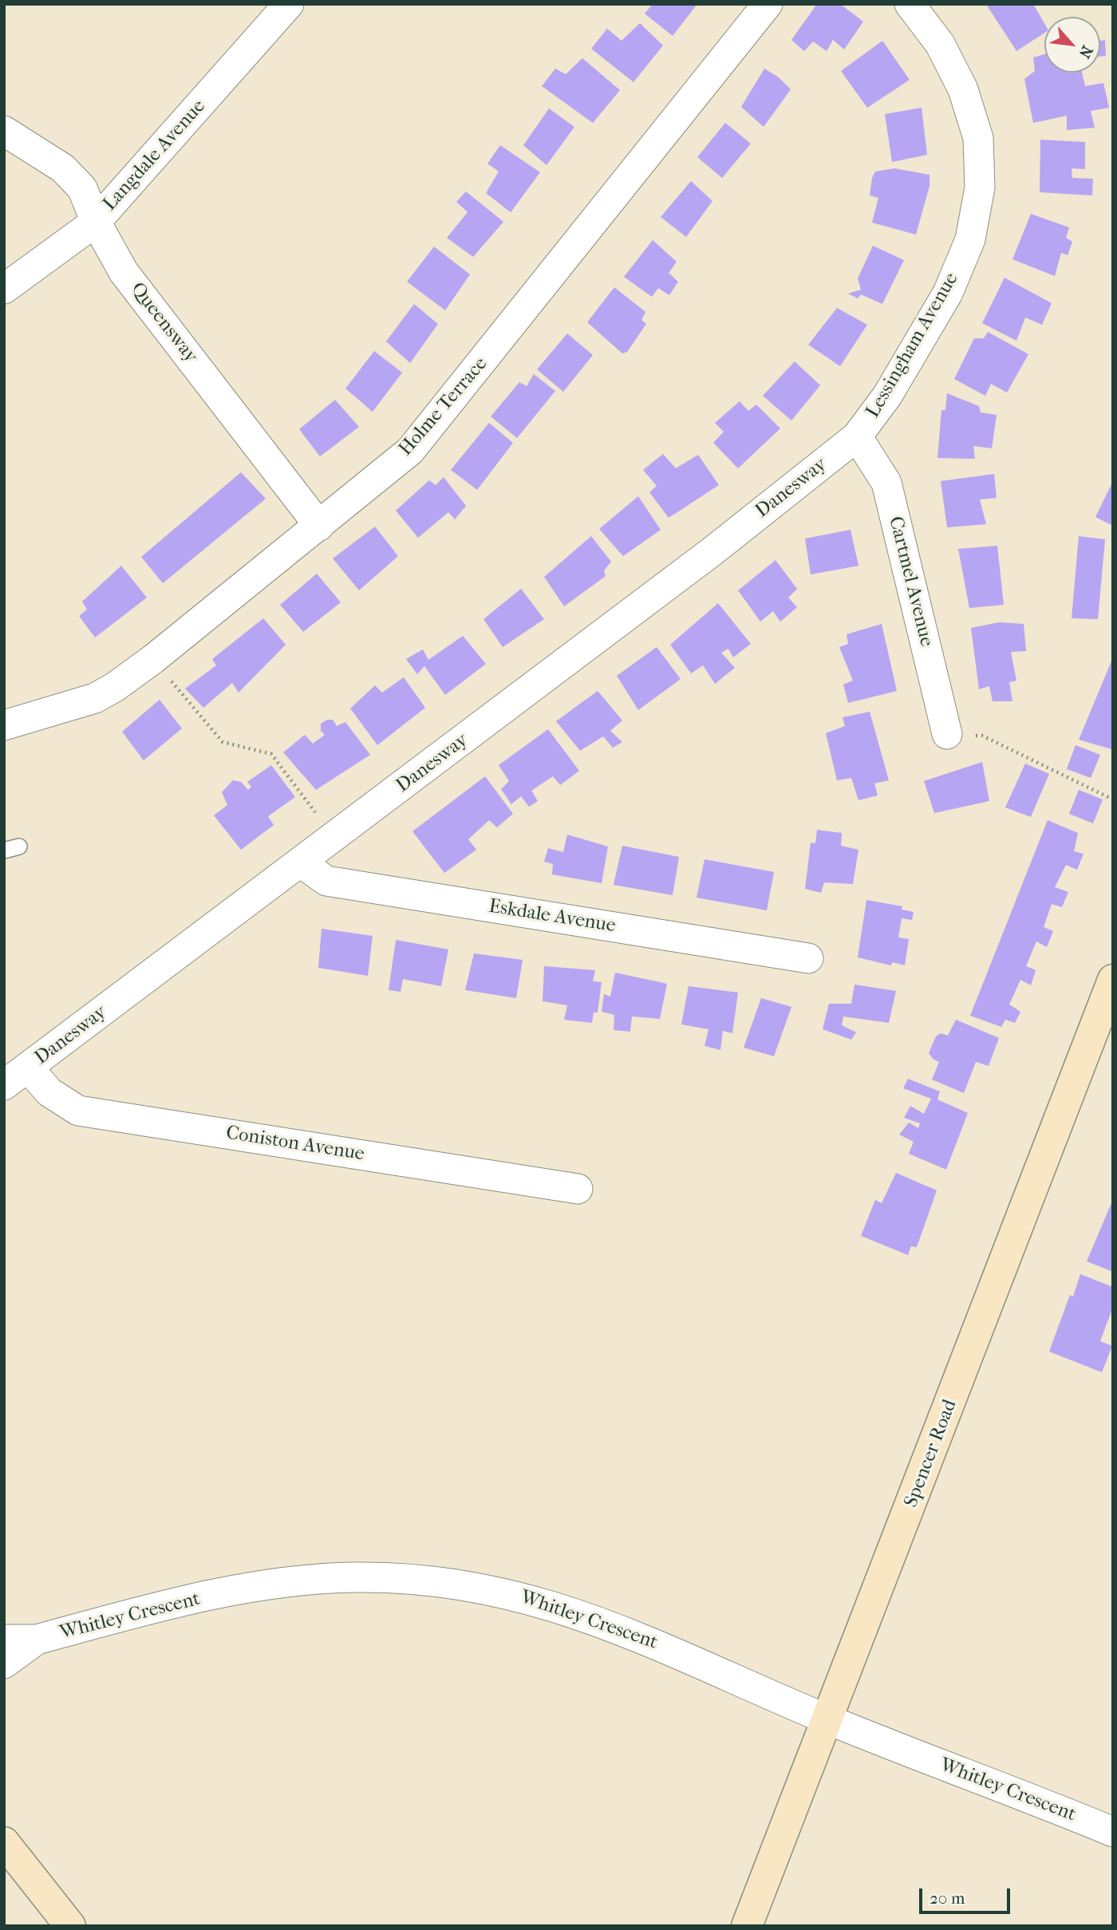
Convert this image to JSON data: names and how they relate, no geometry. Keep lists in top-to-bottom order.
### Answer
{
  "streets": {
    "street": [
      "Langdale Avenue",
      "Queensway",
      "Lessingham Avenue",
      "Holme Terrace",
      "Danesway",
      "Cartmel Avenue",
      "Eskdale Avenue",
      "Coniston Avenue",
      "Spencer Road",
      "Whitley Crescent"
    ]
  },
  "crossings": [
    ["Langdale Avenue", "Queensway"],
    ["Queensway", "Holme Terrace"],
    ["Lessingham Avenue", "Danesway"],
    ["Lessingham Avenue", "Cartmel Avenue"],
    ["Danesway", "Cartmel Avenue"],
    ["Danesway", "Eskdale Avenue"],
    ["Danesway", "Coniston Avenue"],
    ["Spencer Road", "Whitley Crescent"]
  ],
  "scale_bar": "20 m",
  "north": "bottom right"
}
